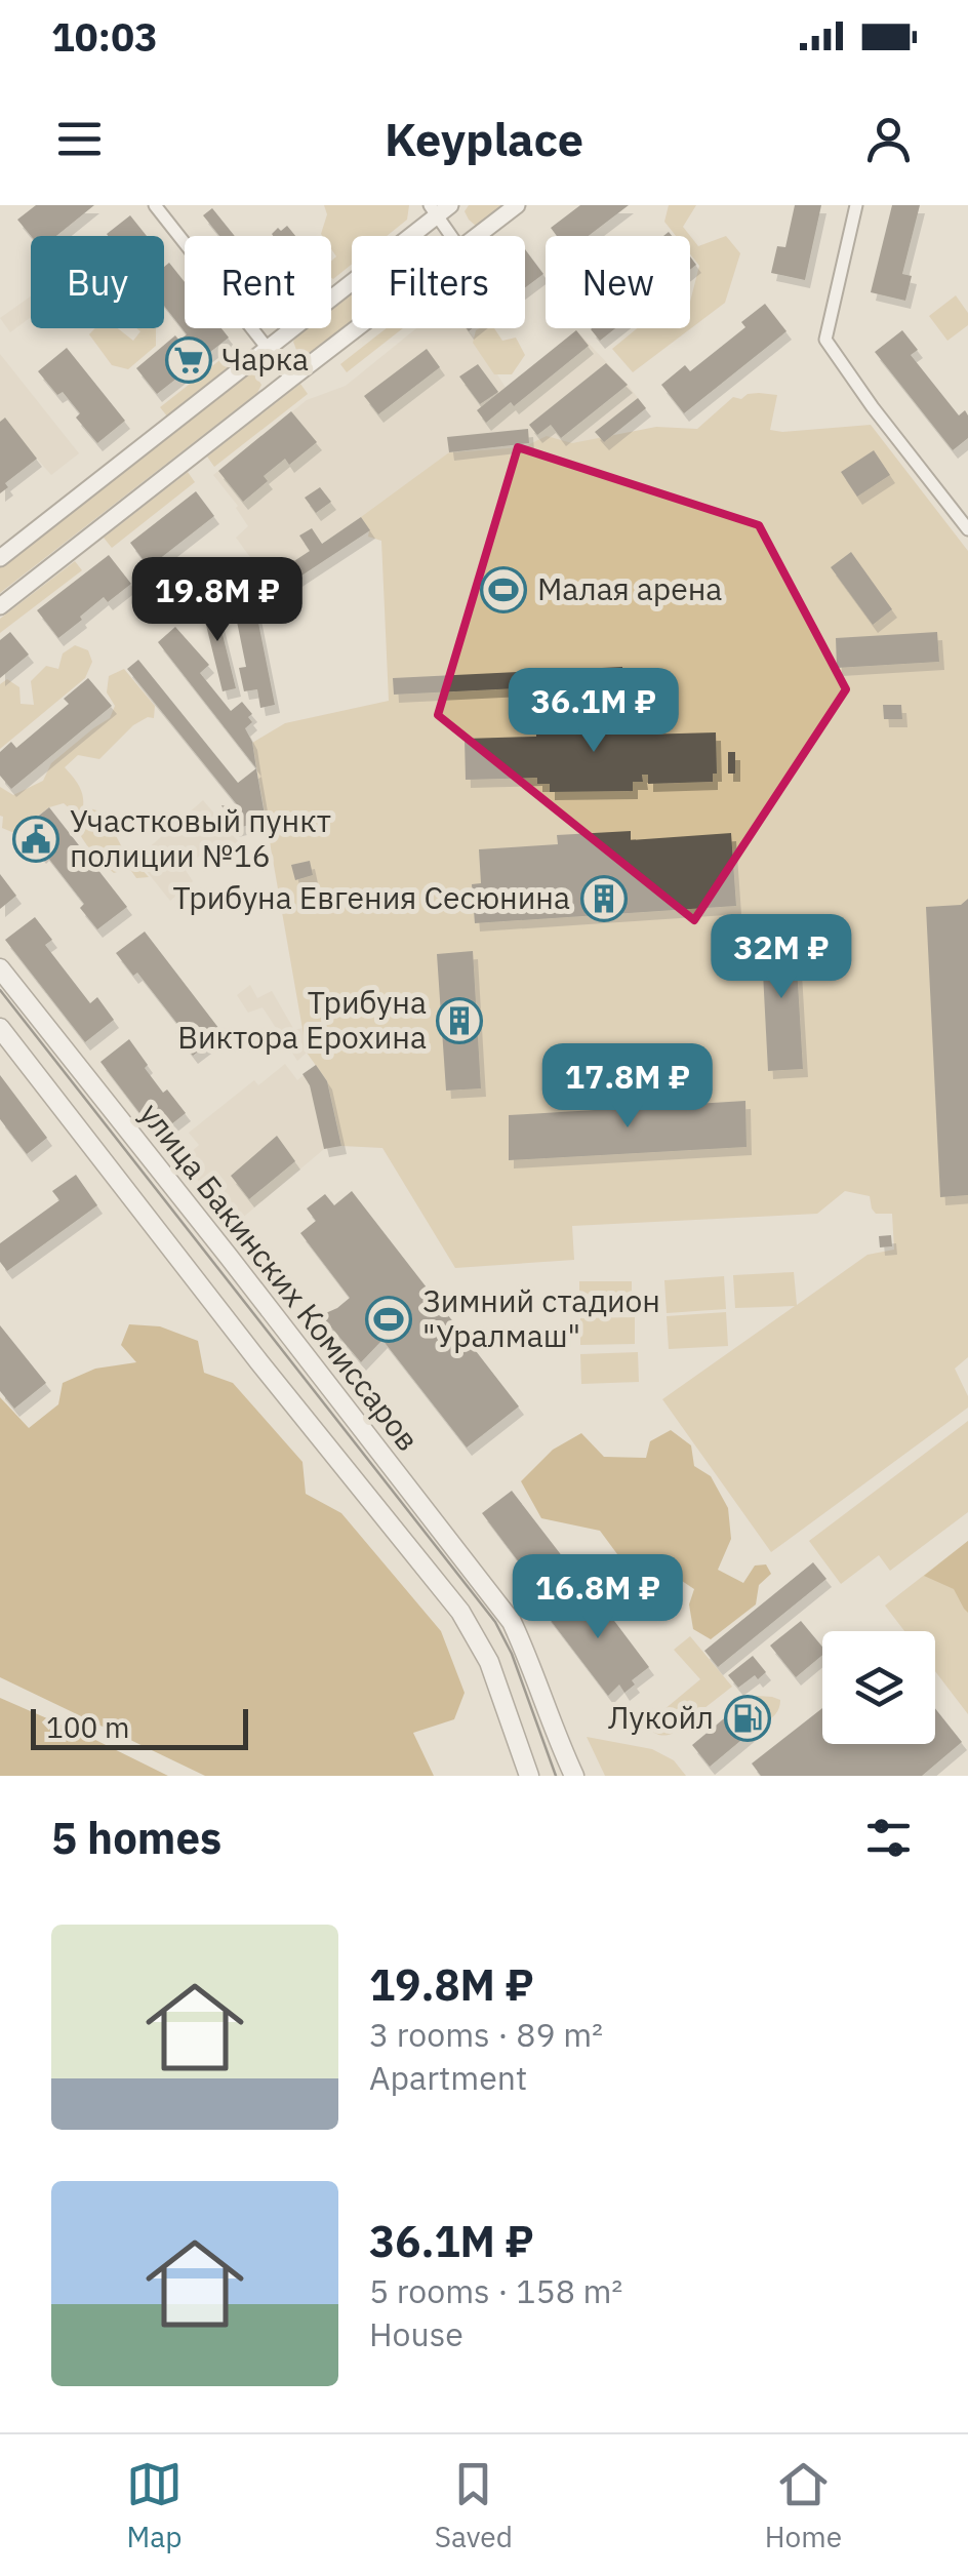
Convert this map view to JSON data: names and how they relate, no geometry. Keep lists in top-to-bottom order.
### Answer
{
  "streets": {
    "main road": ["улица Бакинских Комиссаров"]
  },
  "places": {
    "supermarket": ["Чарка"],
    "sports": ["Малая арена", "Зимний стадион \"Уралмаш\""],
    "public building": ["Участковый пункт полиции №16"],
    "building": ["Трибуна Евгения Сесюнина", "Трибуна Виктора Ерохина"],
    "fuel station": ["Лукойл"]
  },
  "scale_bar": "100 m",
  "page": {
    "status": "10:03",
    "header": "Keyplace",
    "chip": [
      "Buy",
      "Rent",
      "Filters",
      "New"
    ],
    "price": [
      "19.8M ₽",
      "36.1M ₽",
      "32M ₽",
      "17.8M ₽",
      "16.8M ₽"
    ],
    "scale": "100 m",
    "heading": "5 homes",
    "list": [
      {
        "name": "19.8M ₽",
        "note": "3 rooms · 89 m² · Apartment"
      },
      {
        "name": "36.1M ₽",
        "note": "5 rooms · 158 m² · House"
      }
    ],
    "tabs": ["Map", "Saved", "Home"]
  }
}
